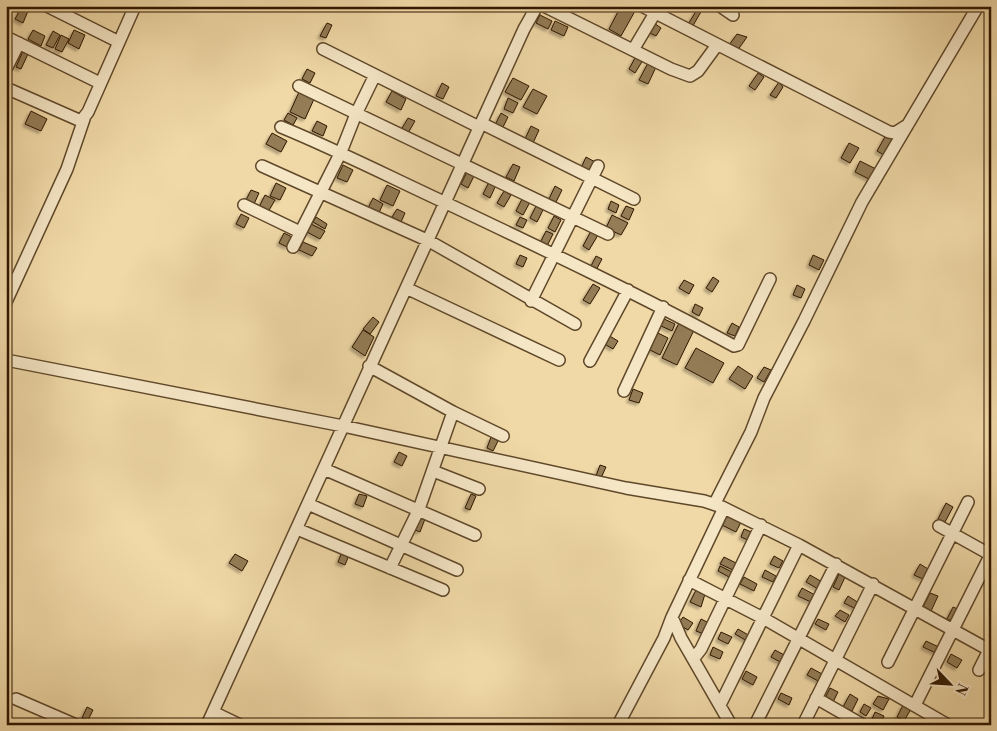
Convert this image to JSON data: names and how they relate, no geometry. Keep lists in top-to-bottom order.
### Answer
{
  "north": "bottom right"
}
